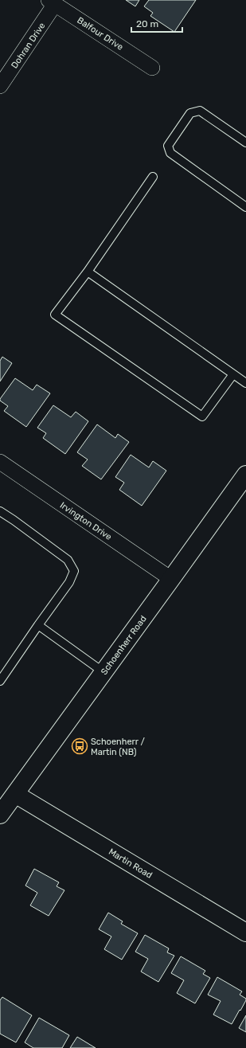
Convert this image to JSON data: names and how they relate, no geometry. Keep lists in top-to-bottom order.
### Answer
{
  "streets": {
    "main road": ["Schoenherr Road", "Martin Road"],
    "street": ["Balfour Drive", "Dohran Drive", "Irvington Drive"]
  },
  "crossings": [
    ["Balfour Drive", "Dohran Drive"],
    ["Irvington Drive", "Schoenherr Road"],
    ["Schoenherr Road", "Martin Road"]
  ],
  "places": {
    "bus stop": ["Schoenherr / Martin (NB)"]
  },
  "scale_bar": "20 m"
}
